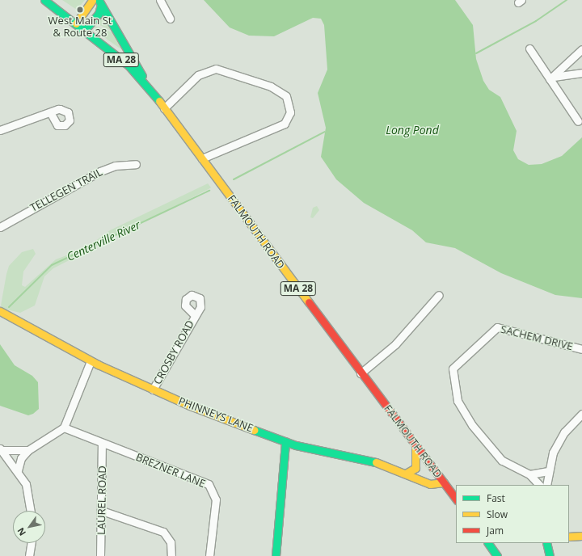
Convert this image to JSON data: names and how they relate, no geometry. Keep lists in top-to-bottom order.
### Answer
{
  "streets": {
    "main road": ["MA 28", "FALMOUTH ROAD", "PHINNEYS LANE"],
    "street": [
      "TELLEGEN TRAIL",
      "SACHEM DRIVE",
      "CROSBY ROAD",
      "BREZNER LANE",
      "LAUREL ROAD"
    ]
  },
  "crossings": [
    ["FALMOUTH ROAD", "PHINNEYS LANE"],
    ["CROSBY ROAD", "PHINNEYS LANE"],
    ["BREZNER LANE", "LAUREL ROAD"]
  ],
  "water": ["Long Pond", "Centerville River"],
  "places": ["West Main St & Route 28"],
  "legend": ["Fast", "Slow", "Jam"],
  "north": "bottom left"
}
